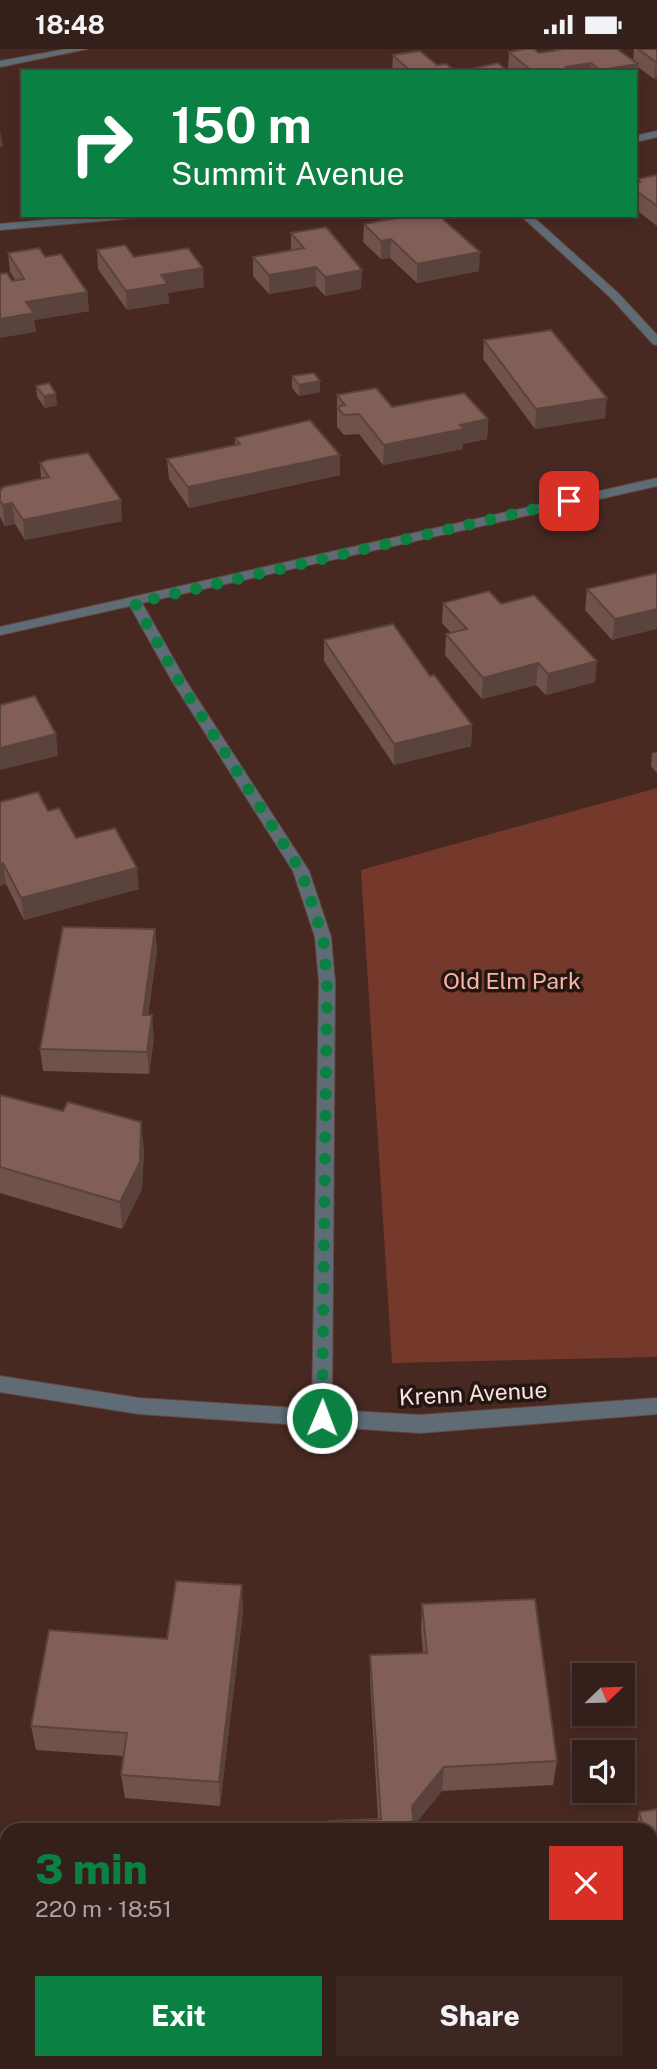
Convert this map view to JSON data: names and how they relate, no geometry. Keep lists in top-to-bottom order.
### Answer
{
  "streets": {
    "street": ["Krenn Avenue"]
  },
  "parks": ["Old Elm Park"],
  "north": "top right",
  "page": {
    "status": "18:48",
    "turn": ["150 m", "Summit Avenue"],
    "heading": ["3 min", "220 m · 18:51"],
    "buttons": ["Exit", "Share"]
  }
}
